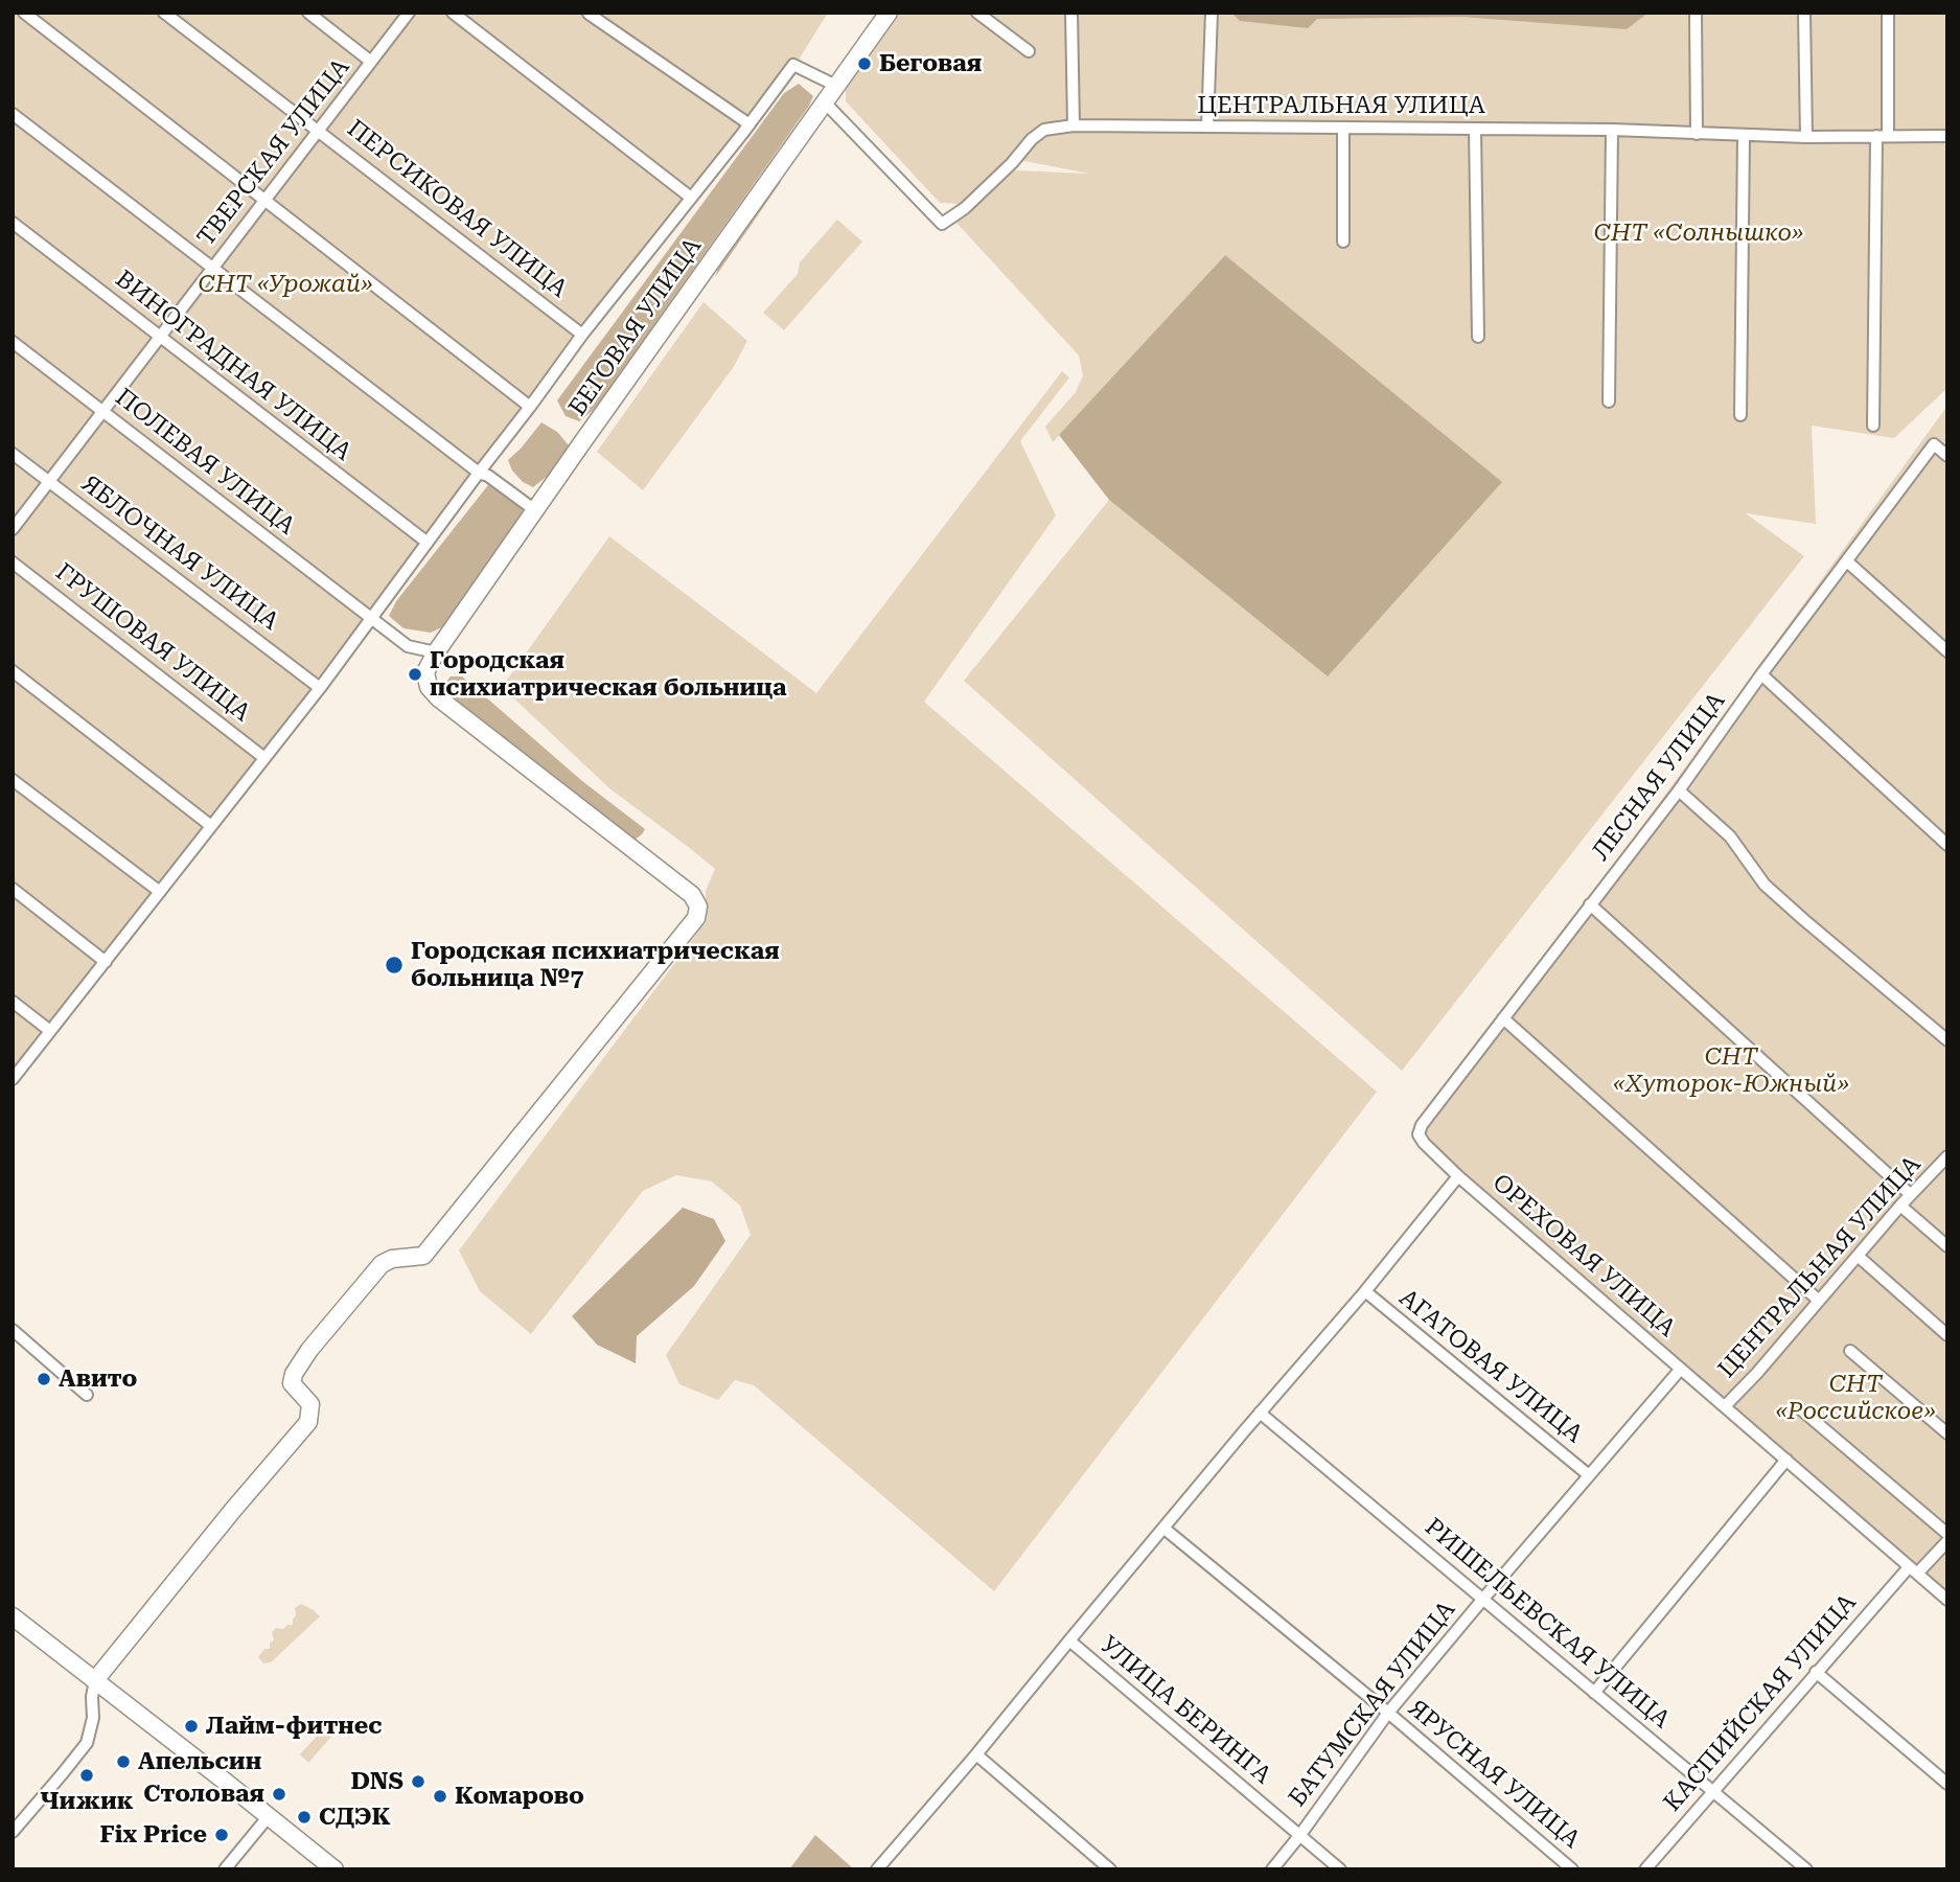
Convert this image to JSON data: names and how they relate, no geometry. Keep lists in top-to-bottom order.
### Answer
{
  "streets": {
    "street": [
      "ЦЕНТРАЛЬНАЯ УЛИЦА",
      "ТВЕРСКАЯ УЛИЦА",
      "ПЕРСИКОВАЯ УЛИЦА",
      "БЕГОВАЯ УЛИЦА",
      "ВИНОГРАДНАЯ УЛИЦА",
      "ПОЛЕВАЯ УЛИЦА",
      "ЯБЛОЧНАЯ УЛИЦА",
      "ГРУШОВАЯ УЛИЦА",
      "ЛЕСНАЯ УЛИЦА",
      "ОРЕХОВАЯ УЛИЦА",
      "АГАТОВАЯ УЛИЦА",
      "РИШЕЛЬЕВСКАЯ УЛИЦА",
      "КАСПИЙСКАЯ УЛИЦА",
      "БАТУМСКАЯ УЛИЦА",
      "УЛИЦА БЕРИНГА",
      "ЯРУСНАЯ УЛИЦА"
    ]
  },
  "crossings": [
    ["ЦЕНТРАЛЬНАЯ УЛИЦА", "БЕГОВАЯ УЛИЦА"],
    ["ЦЕНТРАЛЬНАЯ УЛИЦА", "ОРЕХОВАЯ УЛИЦА"],
    ["ТВЕРСКАЯ УЛИЦА", "ПЕРСИКОВАЯ УЛИЦА"],
    ["ТВЕРСКАЯ УЛИЦА", "ВИНОГРАДНАЯ УЛИЦА"],
    ["ТВЕРСКАЯ УЛИЦА", "ПОЛЕВАЯ УЛИЦА"],
    ["ТВЕРСКАЯ УЛИЦА", "ЯБЛОЧНАЯ УЛИЦА"],
    ["БЕГОВАЯ УЛИЦА", "ПОЛЕВАЯ УЛИЦА"],
    ["ЛЕСНАЯ УЛИЦА", "ОРЕХОВАЯ УЛИЦА"],
    ["ОРЕХОВАЯ УЛИЦА", "КАСПИЙСКАЯ УЛИЦА"],
    ["ОРЕХОВАЯ УЛИЦА", "БАТУМСКАЯ УЛИЦА"],
    ["АГАТОВАЯ УЛИЦА", "БАТУМСКАЯ УЛИЦА"],
    ["РИШЕЛЬЕВСКАЯ УЛИЦА", "КАСПИЙСКАЯ УЛИЦА"],
    ["РИШЕЛЬЕВСКАЯ УЛИЦА", "БАТУМСКАЯ УЛИЦА"],
    ["БАТУМСКАЯ УЛИЦА", "УЛИЦА БЕРИНГА"],
    ["БАТУМСКАЯ УЛИЦА", "ЯРУСНАЯ УЛИЦА"]
  ],
  "parks": [
    "СНТ «Солнышко»",
    "СНТ «Урожай»",
    "СНТ «Хуторок-Южный»",
    "СНТ «Российское»"
  ],
  "places": [
    "Беговая",
    "Городская психиатрическая больница",
    "Городская психиатрическая больница №7",
    "Авито",
    "Лайм-фитнес",
    "Апельсин",
    "Чижик",
    "DNS",
    "Столовая",
    "Комарово",
    "СДЭК",
    "Fix Price"
  ]
}
